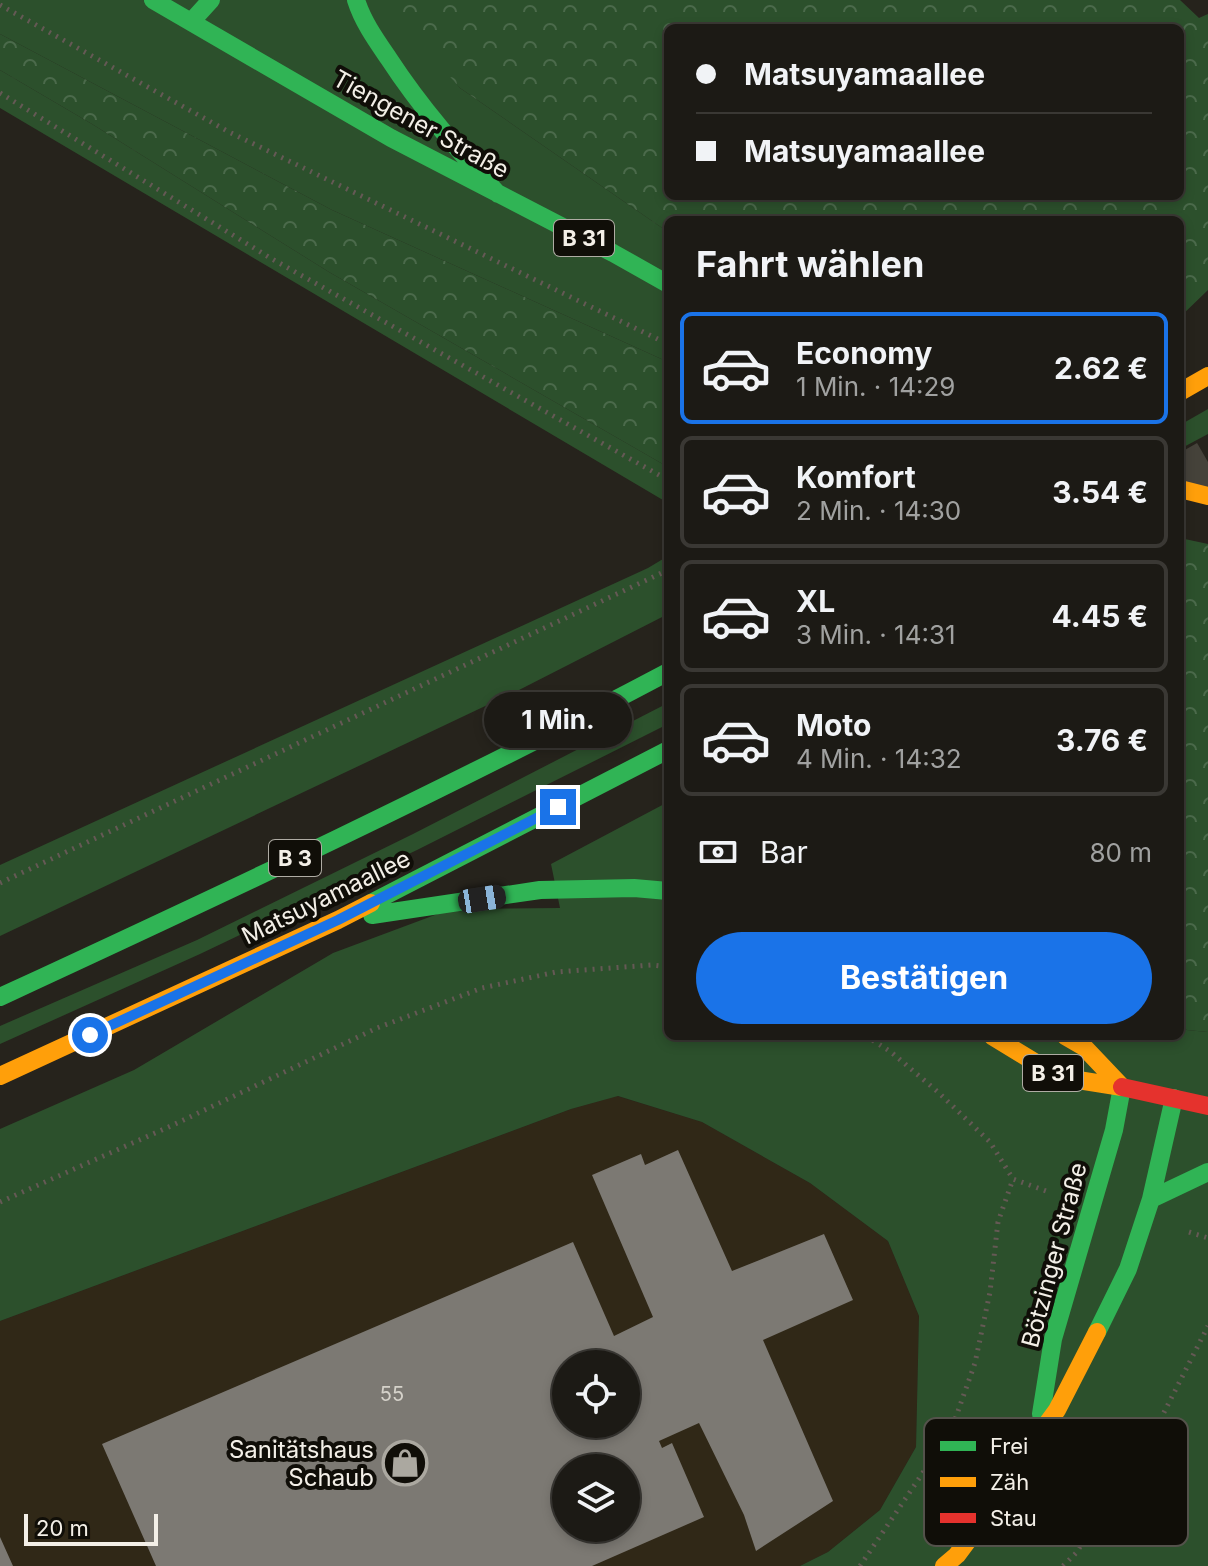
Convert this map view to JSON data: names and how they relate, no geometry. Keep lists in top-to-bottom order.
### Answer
{
  "streets": {
    "main road": [
      "Tiengener Straße",
      "B 31",
      "B 3",
      "Matsuyamaallee",
      "Bötzinger Straße"
    ]
  },
  "crossings": [
    ["Tiengener Straße", "B 31"],
    ["B 31", "Bötzinger Straße"]
  ],
  "places": {
    "shop": ["Sanitätshaus Schaub"]
  },
  "house_numbers": ["55"],
  "legend": ["Frei", "Zäh", "Stau"],
  "scale_bar": "20 m",
  "page": {
    "banner": ["Matsuyamaallee", "Matsuyamaallee"],
    "heading": "Fahrt wählen",
    "list": [
      {
        "name": "Economy",
        "note": "1 Min. · 14:29",
        "value": "2.62 €"
      },
      {
        "name": "Komfort",
        "note": "2 Min. · 14:30",
        "value": "3.54 €"
      },
      {
        "name": "XL",
        "note": "3 Min. · 14:31",
        "value": "4.45 €"
      },
      {
        "name": "Moto",
        "note": "4 Min. · 14:32",
        "value": "3.76 €"
      }
    ],
    "bubble": "1 Min.",
    "pay": ["Bar", "80 m"],
    "buttons": "Bestätigen",
    "scale": "20 m"
  }
}
